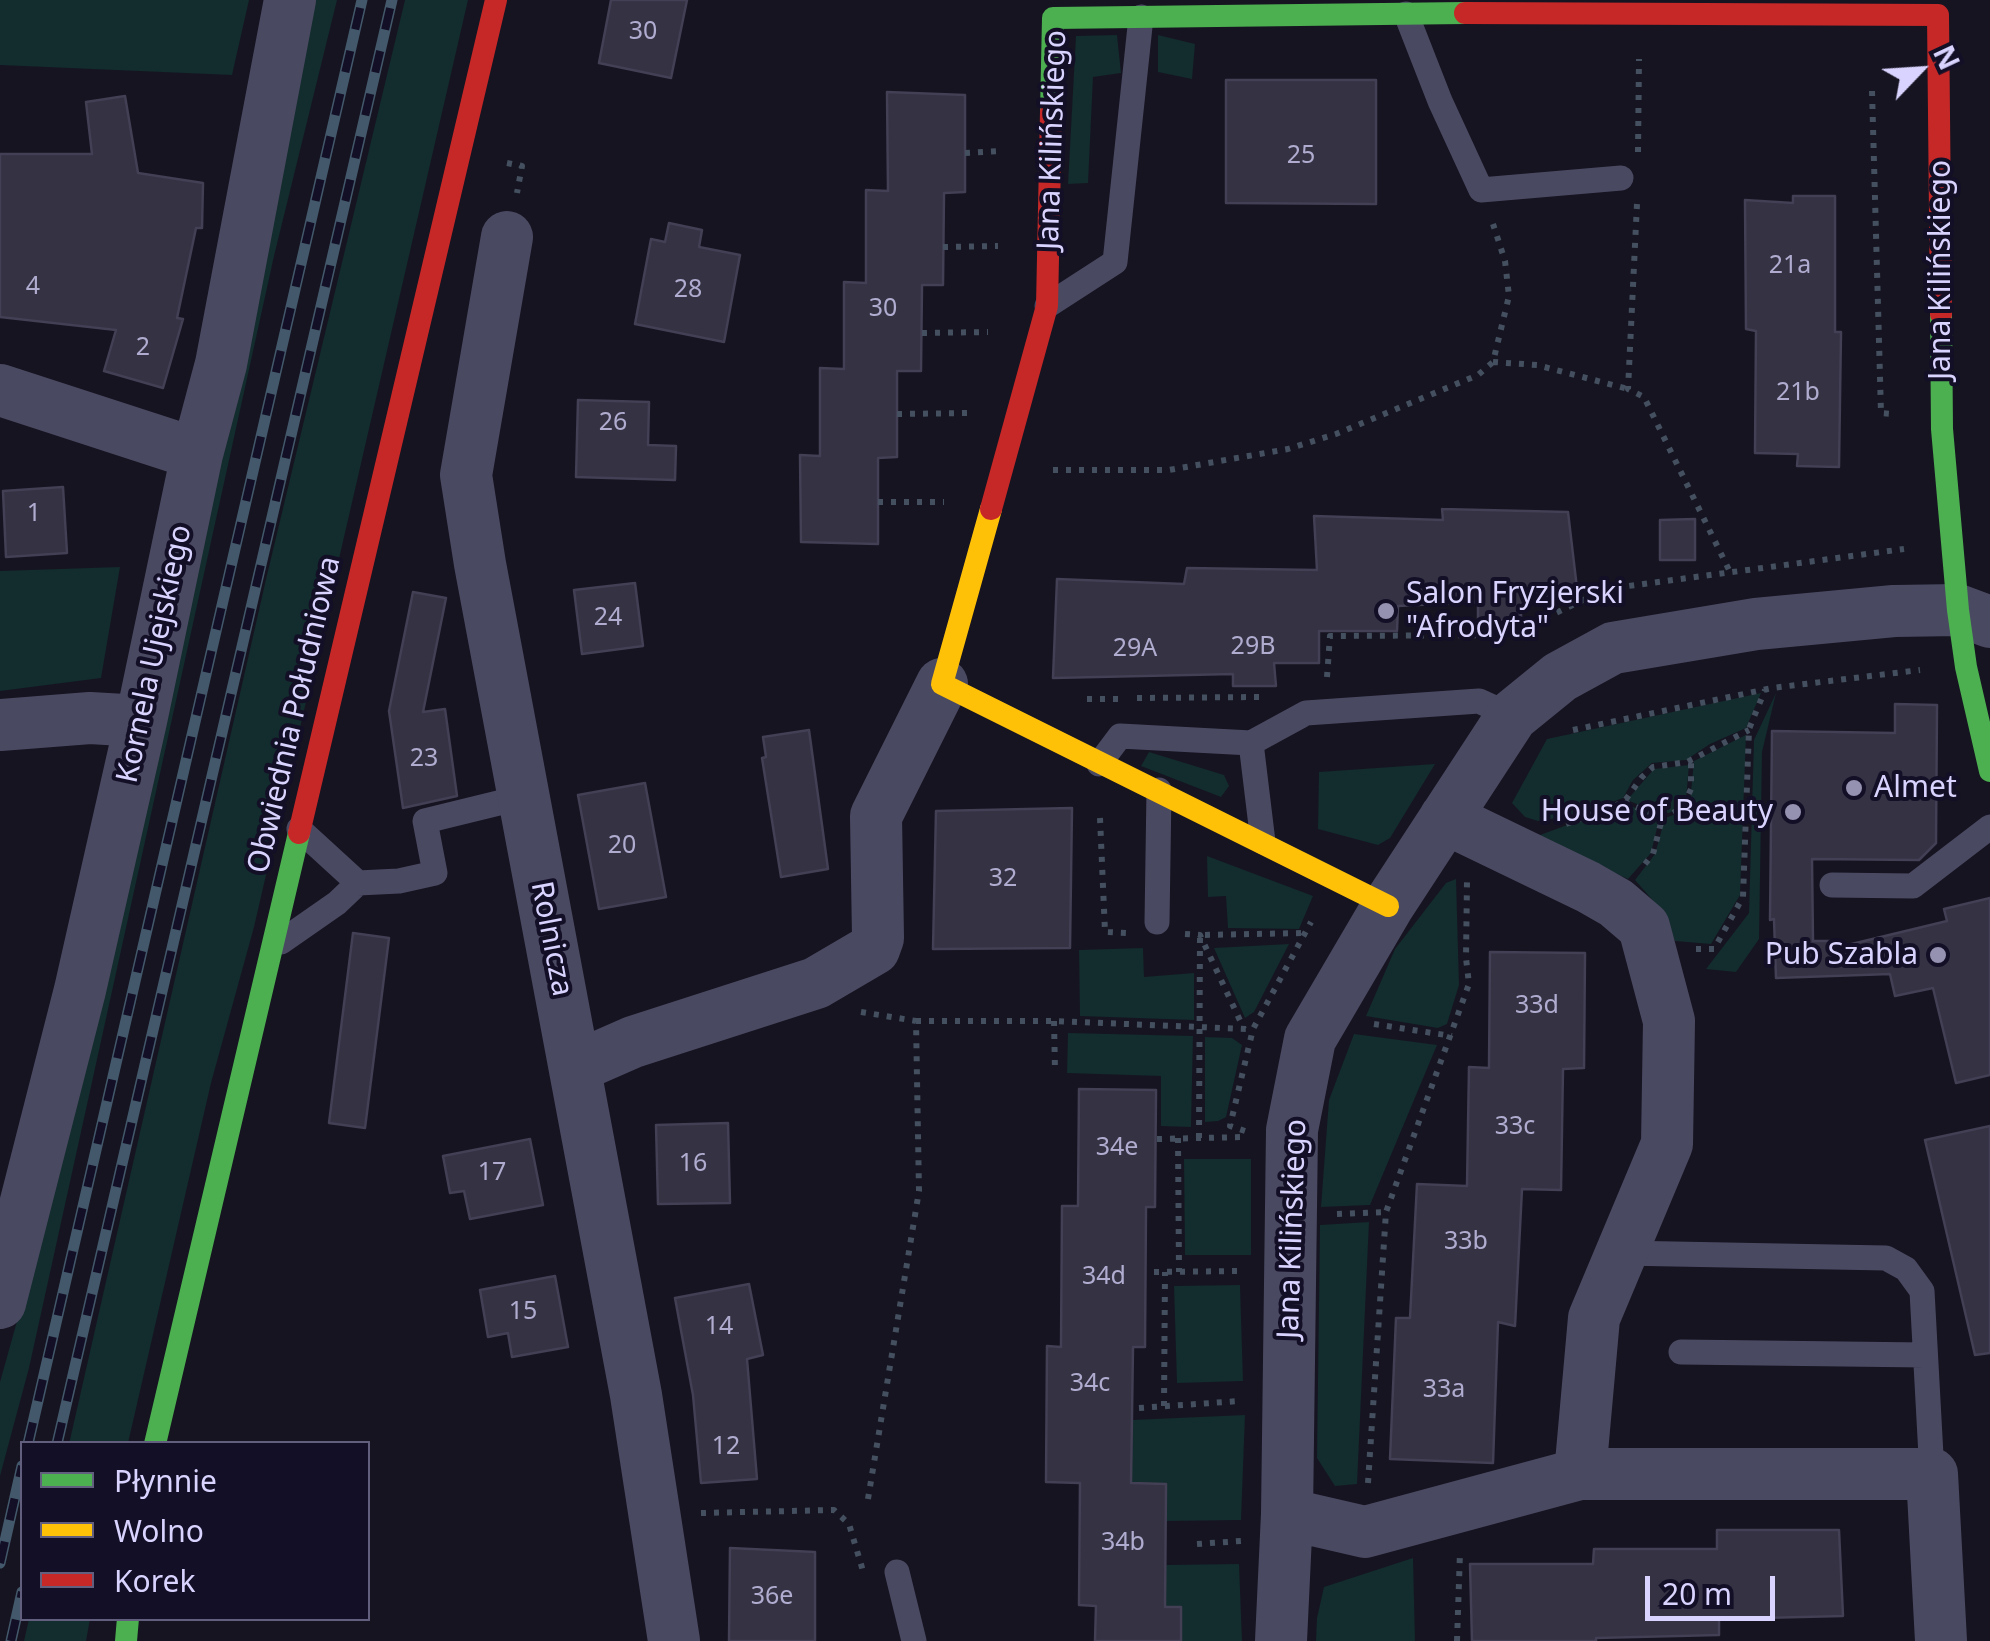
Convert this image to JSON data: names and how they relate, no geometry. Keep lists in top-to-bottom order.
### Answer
{
  "streets": {
    "street": [
      "Jana Kilińskiego",
      "Kornela Ujejskiego",
      "Obwiednia Południowa",
      "Rolnicza"
    ]
  },
  "places": [
    "Salon Fryzjerski \"Afrodyta\"",
    "Almet",
    "House of Beauty",
    "Pub Szabla"
  ],
  "house_numbers": [
    "30",
    "25",
    "21a",
    "4",
    "28",
    "30",
    "2",
    "21b",
    "26",
    "1",
    "24",
    "29B",
    "29A",
    "23",
    "20",
    "32",
    "33d",
    "33c",
    "34e",
    "16",
    "17",
    "33b",
    "34d",
    "15",
    "14",
    "34c",
    "33a",
    "12",
    "34b",
    "36e"
  ],
  "legend": ["Płynnie", "Wolno", "Korek"],
  "scale_bar": "20 m",
  "north": "top right"
}
